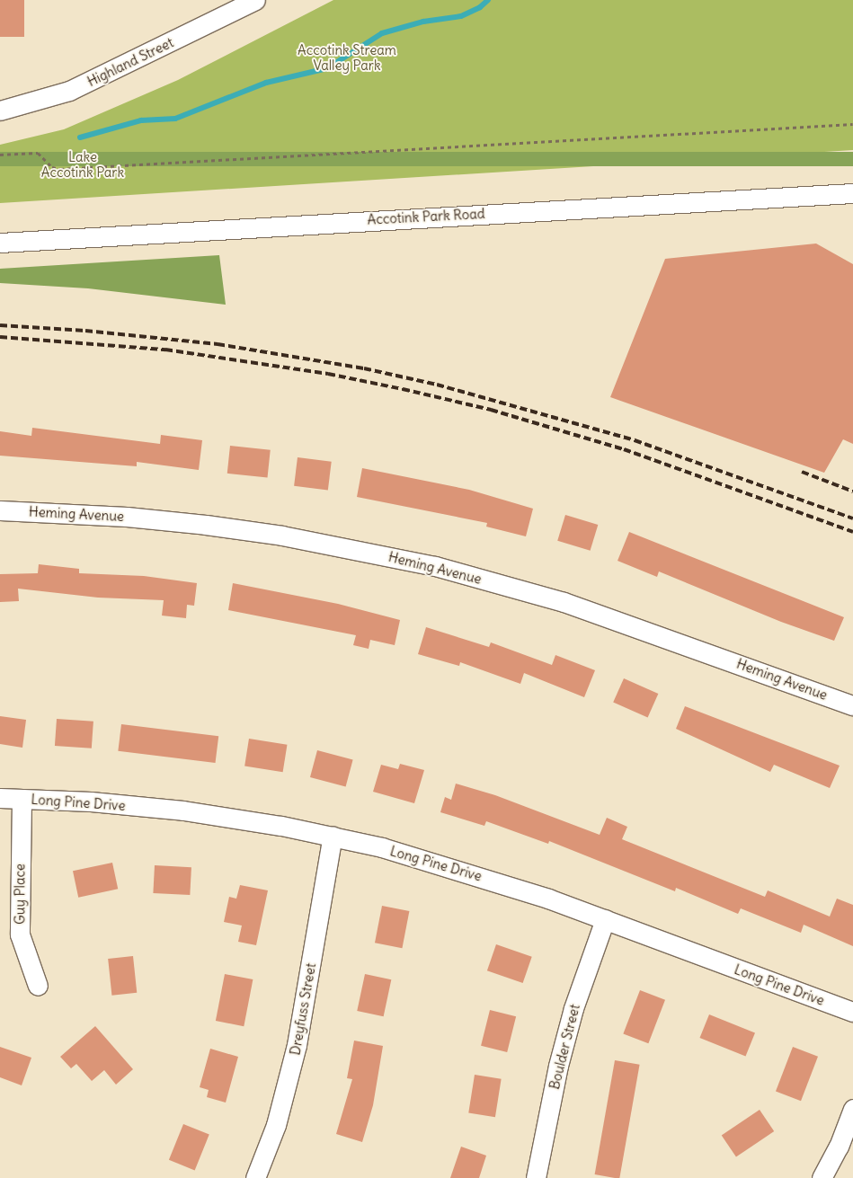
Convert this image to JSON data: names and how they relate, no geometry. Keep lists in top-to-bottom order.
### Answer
{
  "streets": {
    "street": [
      "Highland Street",
      "Accotink Park Road",
      "Heming Avenue",
      "Long Pine Drive",
      "Guy Place",
      "Dreyfuss Street",
      "Boulder Street"
    ]
  },
  "crossings": [
    ["Long Pine Drive", "Guy Place"],
    ["Long Pine Drive", "Dreyfuss Street"],
    ["Long Pine Drive", "Boulder Street"]
  ],
  "parks": ["Accotink Stream Valley Park", "Lake Accotink Park"]
}
